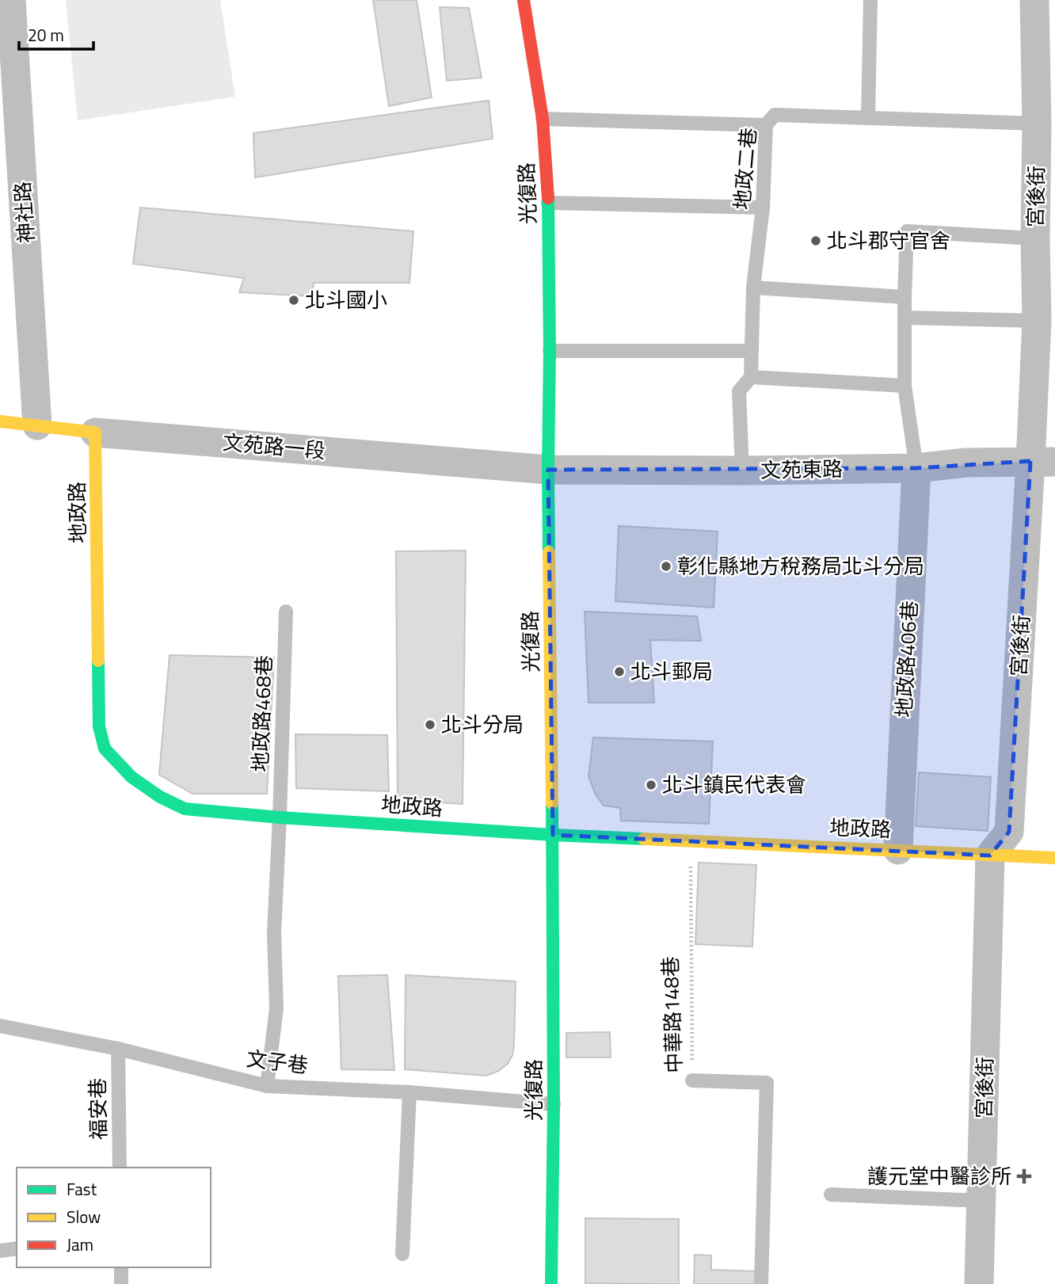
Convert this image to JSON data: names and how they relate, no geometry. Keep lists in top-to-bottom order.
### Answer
{
  "streets": {
    "street": [
      "光復路",
      "宮後街",
      "神社路",
      "文苑路一段",
      "文苑東路",
      "地政路",
      "地政路406巷"
    ],
    "lane": [
      "地政二巷",
      "地政路468巷",
      "中華路148巷",
      "文子巷",
      "福安巷"
    ]
  },
  "crossings": [
    ["地政二巷", "宮後街"],
    ["地政二巷", "文苑東路"],
    ["光復路", "文苑路一段"],
    ["光復路", "文苑東路"],
    ["光復路", "地政路"],
    ["光復路", "文子巷"],
    ["宮後街", "文苑東路"],
    ["宮後街", "地政路"],
    ["神社路", "文苑路一段"],
    ["文苑路一段", "文苑東路"],
    ["文苑路一段", "地政路"],
    ["文苑東路", "地政路406巷"],
    ["地政路", "地政路406巷"],
    ["地政路", "地政路468巷"],
    ["地政路", "中華路148巷"],
    ["地政路468巷", "文子巷"],
    ["文子巷", "福安巷"]
  ],
  "places": {
    "other": [
      "北斗郡守官舍",
      "北斗國小",
      "彰化縣地方稅務局北斗分局",
      "北斗郵局",
      "北斗分局",
      "北斗鎮民代表會"
    ],
    "health": ["護元堂中醫診所"]
  },
  "legend": ["Fast", "Slow", "Jam"],
  "scale_bar": "20 m"
}
